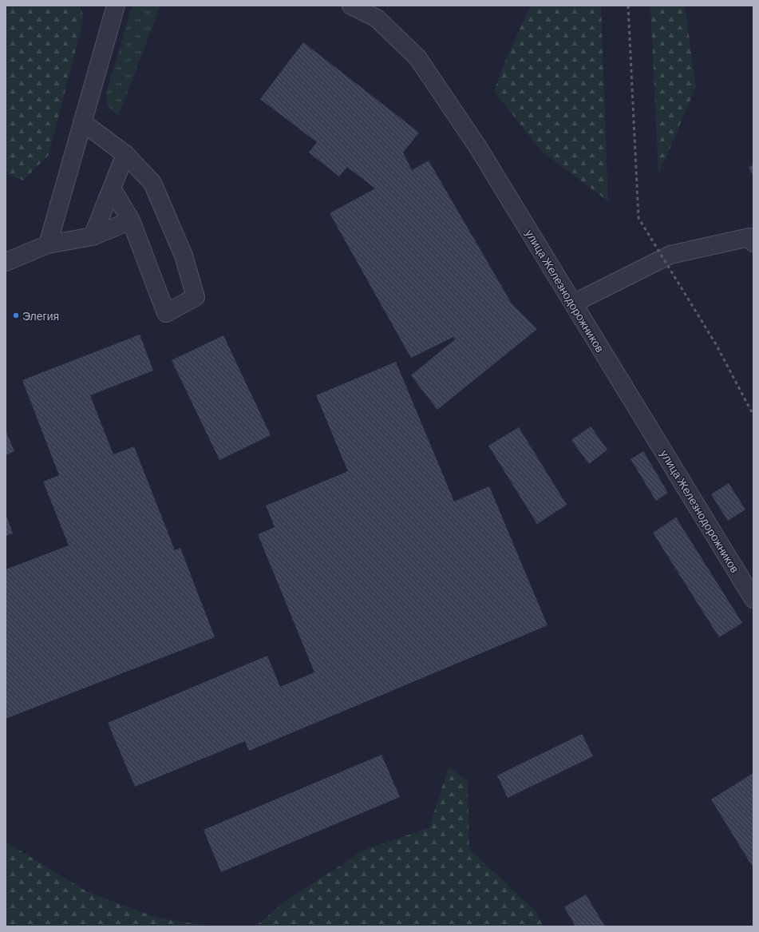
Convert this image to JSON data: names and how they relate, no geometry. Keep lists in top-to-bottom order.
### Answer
{
  "streets": {
    "street": ["улица Железнодорожников"]
  },
  "places": ["Элегия"]
}
